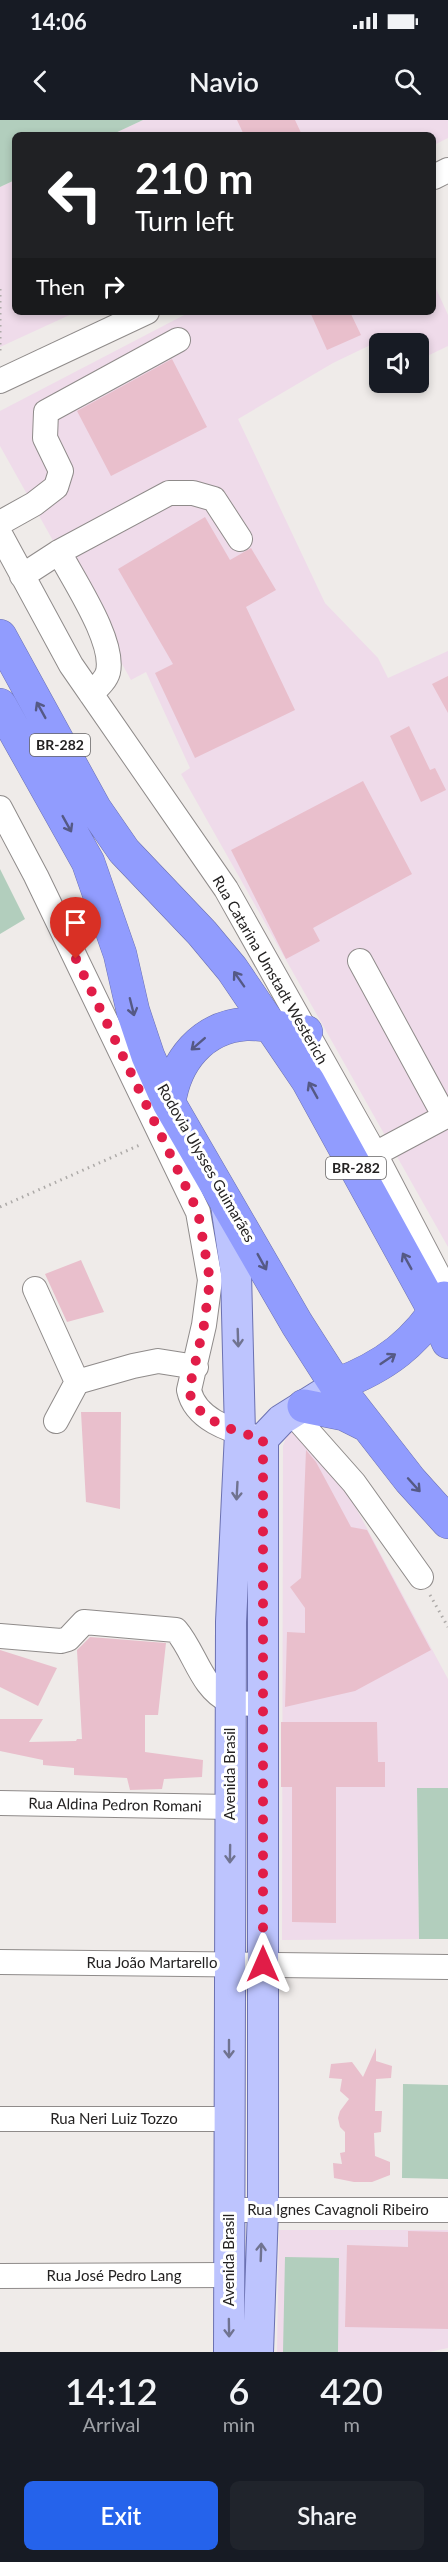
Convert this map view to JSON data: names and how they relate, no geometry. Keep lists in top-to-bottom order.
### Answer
{
  "streets": {
    "highway": ["BR-282", "Rodovia Ulysses Guimarães"],
    "main road": ["Avenida Brasil"],
    "street": [
      "Rua Catarina Umstadt Westerich",
      "Rua Aldina Pedron Romani",
      "Rua João Martarello",
      "Rua Neri Luiz Tozzo",
      "Rua Ignes Cavagnoli Ribeiro",
      "Rua José Pedro Lang"
    ]
  },
  "crossings": [
    ["BR-282", "Rua Catarina Umstadt Westerich"],
    ["Rodovia Ulysses Guimarães", "Avenida Brasil"],
    ["Avenida Brasil", "Rua Aldina Pedron Romani"],
    ["Avenida Brasil", "Rua João Martarello"],
    ["Avenida Brasil", "Rua Neri Luiz Tozzo"],
    ["Avenida Brasil", "Rua Ignes Cavagnoli Ribeiro"],
    ["Avenida Brasil", "Rua José Pedro Lang"]
  ],
  "page": {
    "status": "14:06",
    "header": "Navio",
    "turn": ["210 m", "Turn left"],
    "then": "Then",
    "eta": [
      "14:12",
      "Arrival",
      "6",
      "min",
      "420",
      "m"
    ],
    "buttons": ["Exit", "Share"]
  }
}
